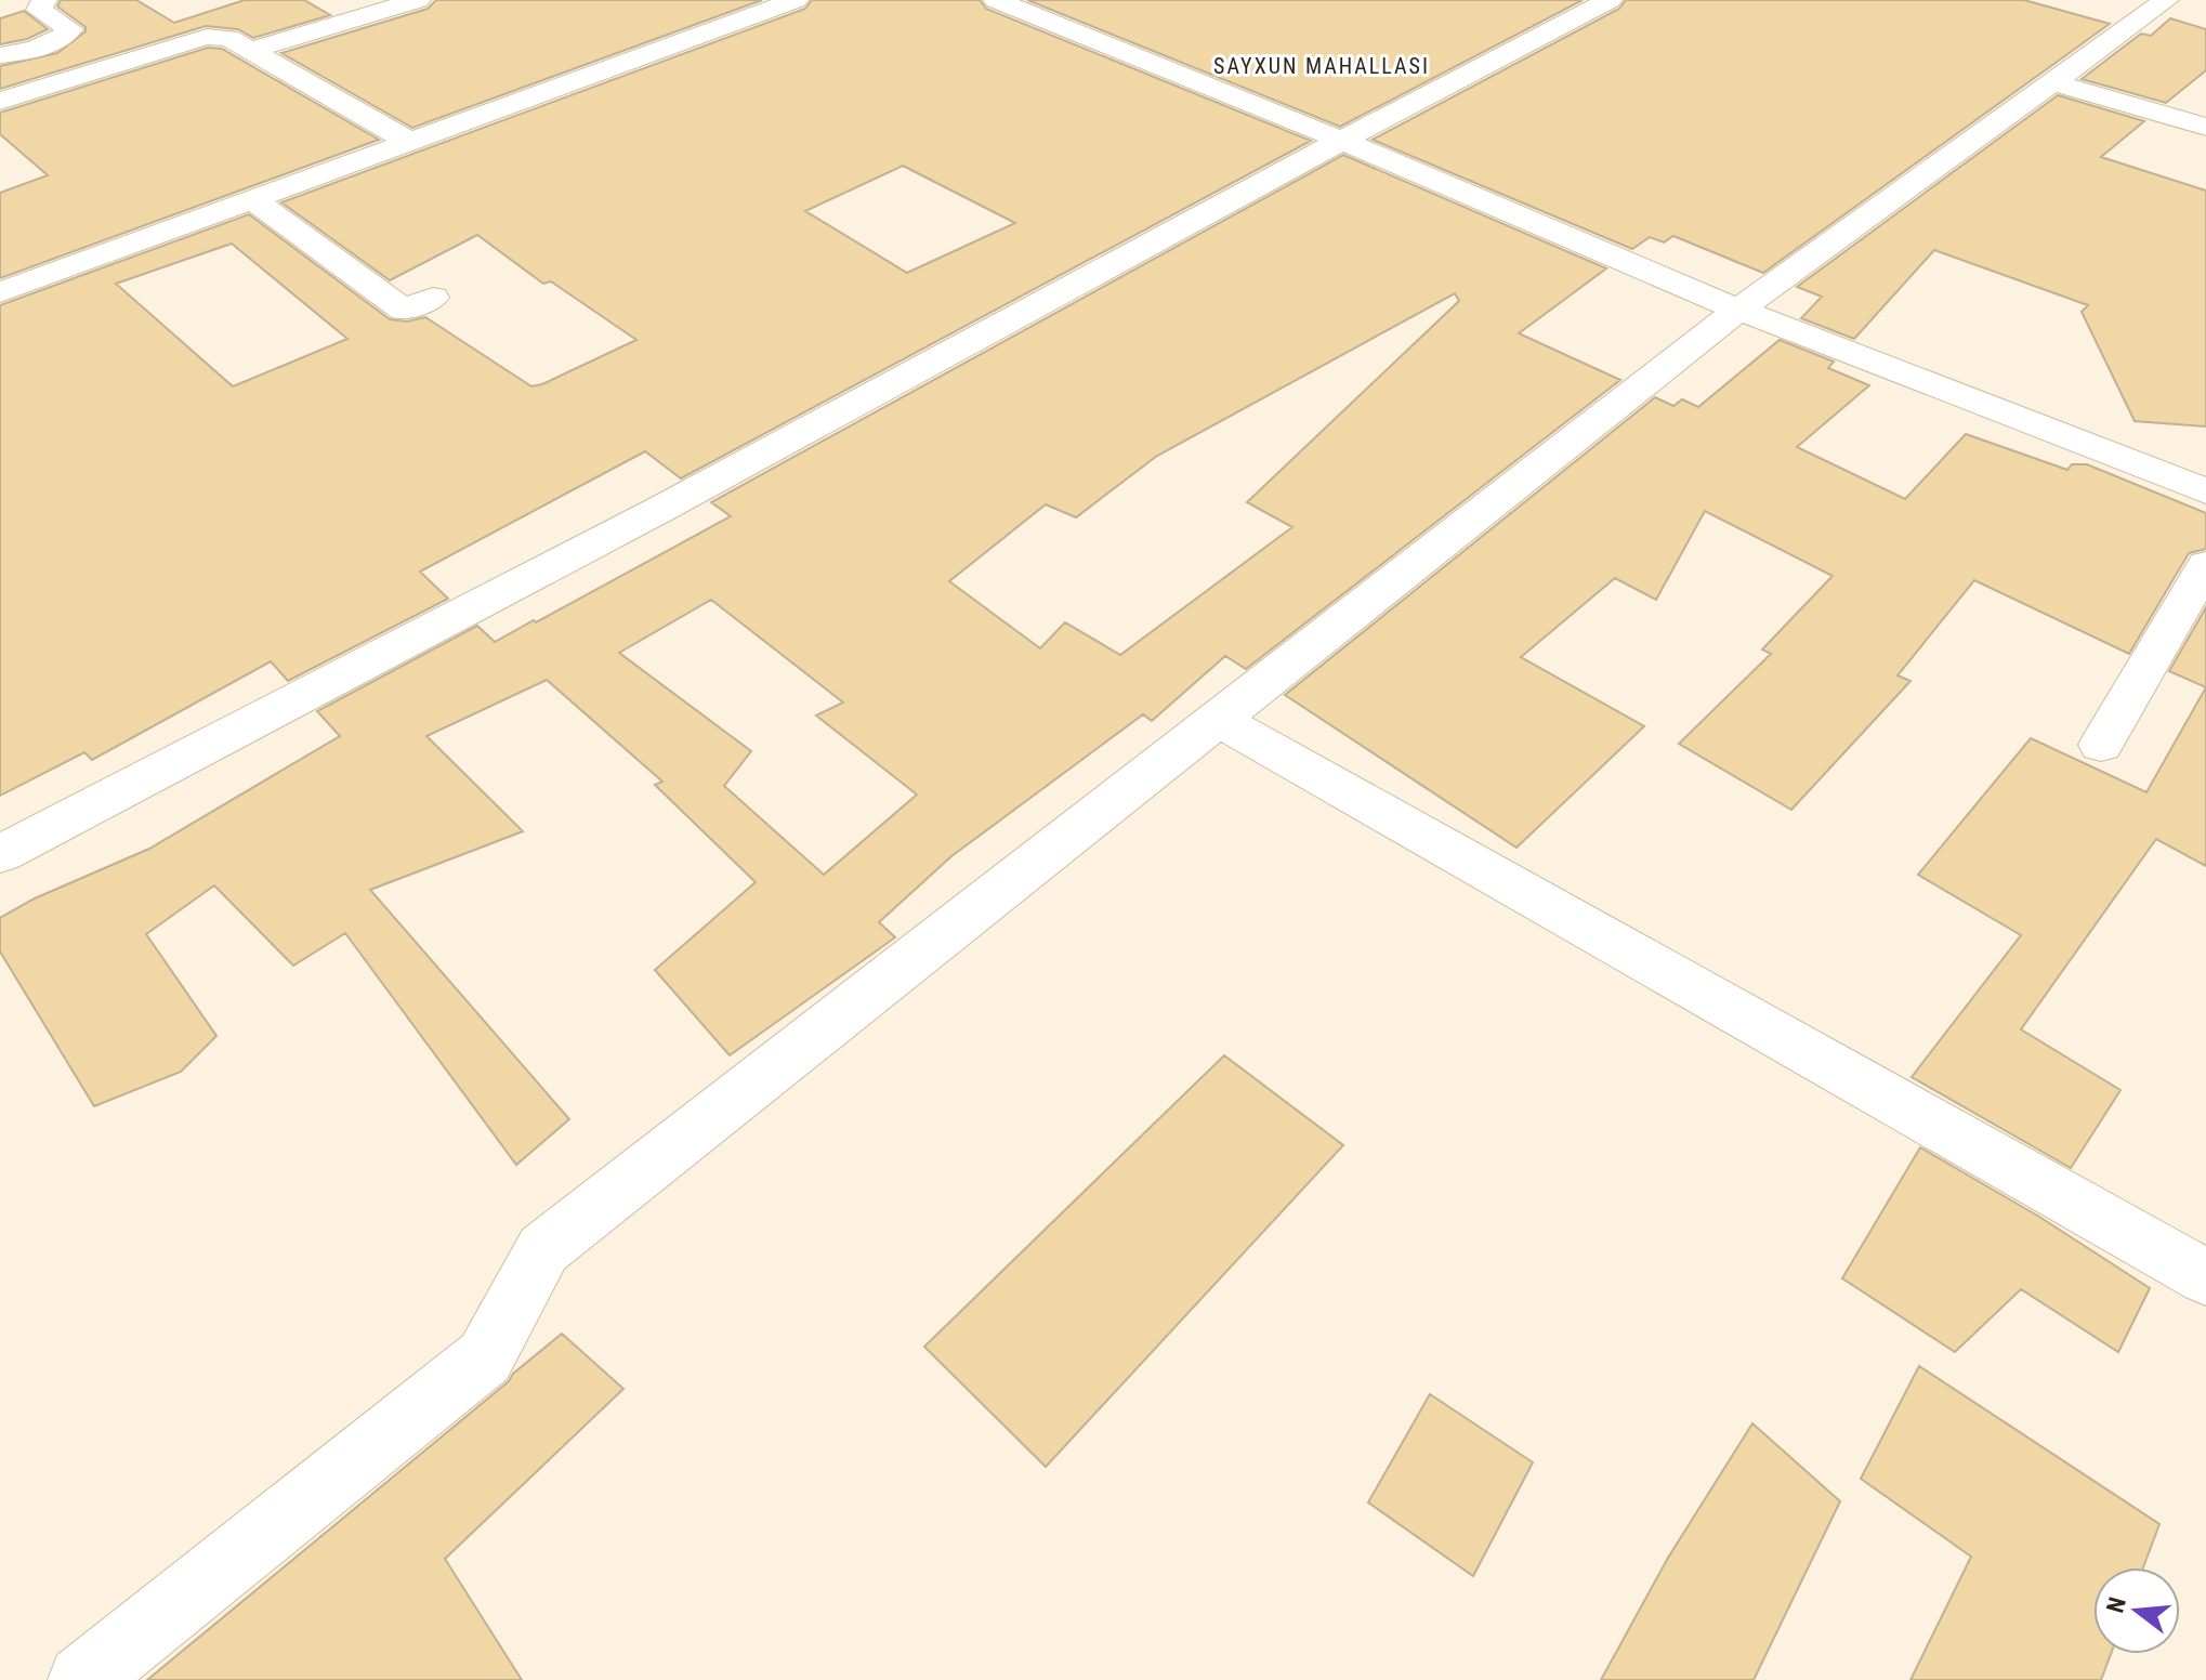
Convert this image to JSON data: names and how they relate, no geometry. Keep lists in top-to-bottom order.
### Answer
{
  "districts": ["SAYXUN MAHALLASI"],
  "north": "left"
}
